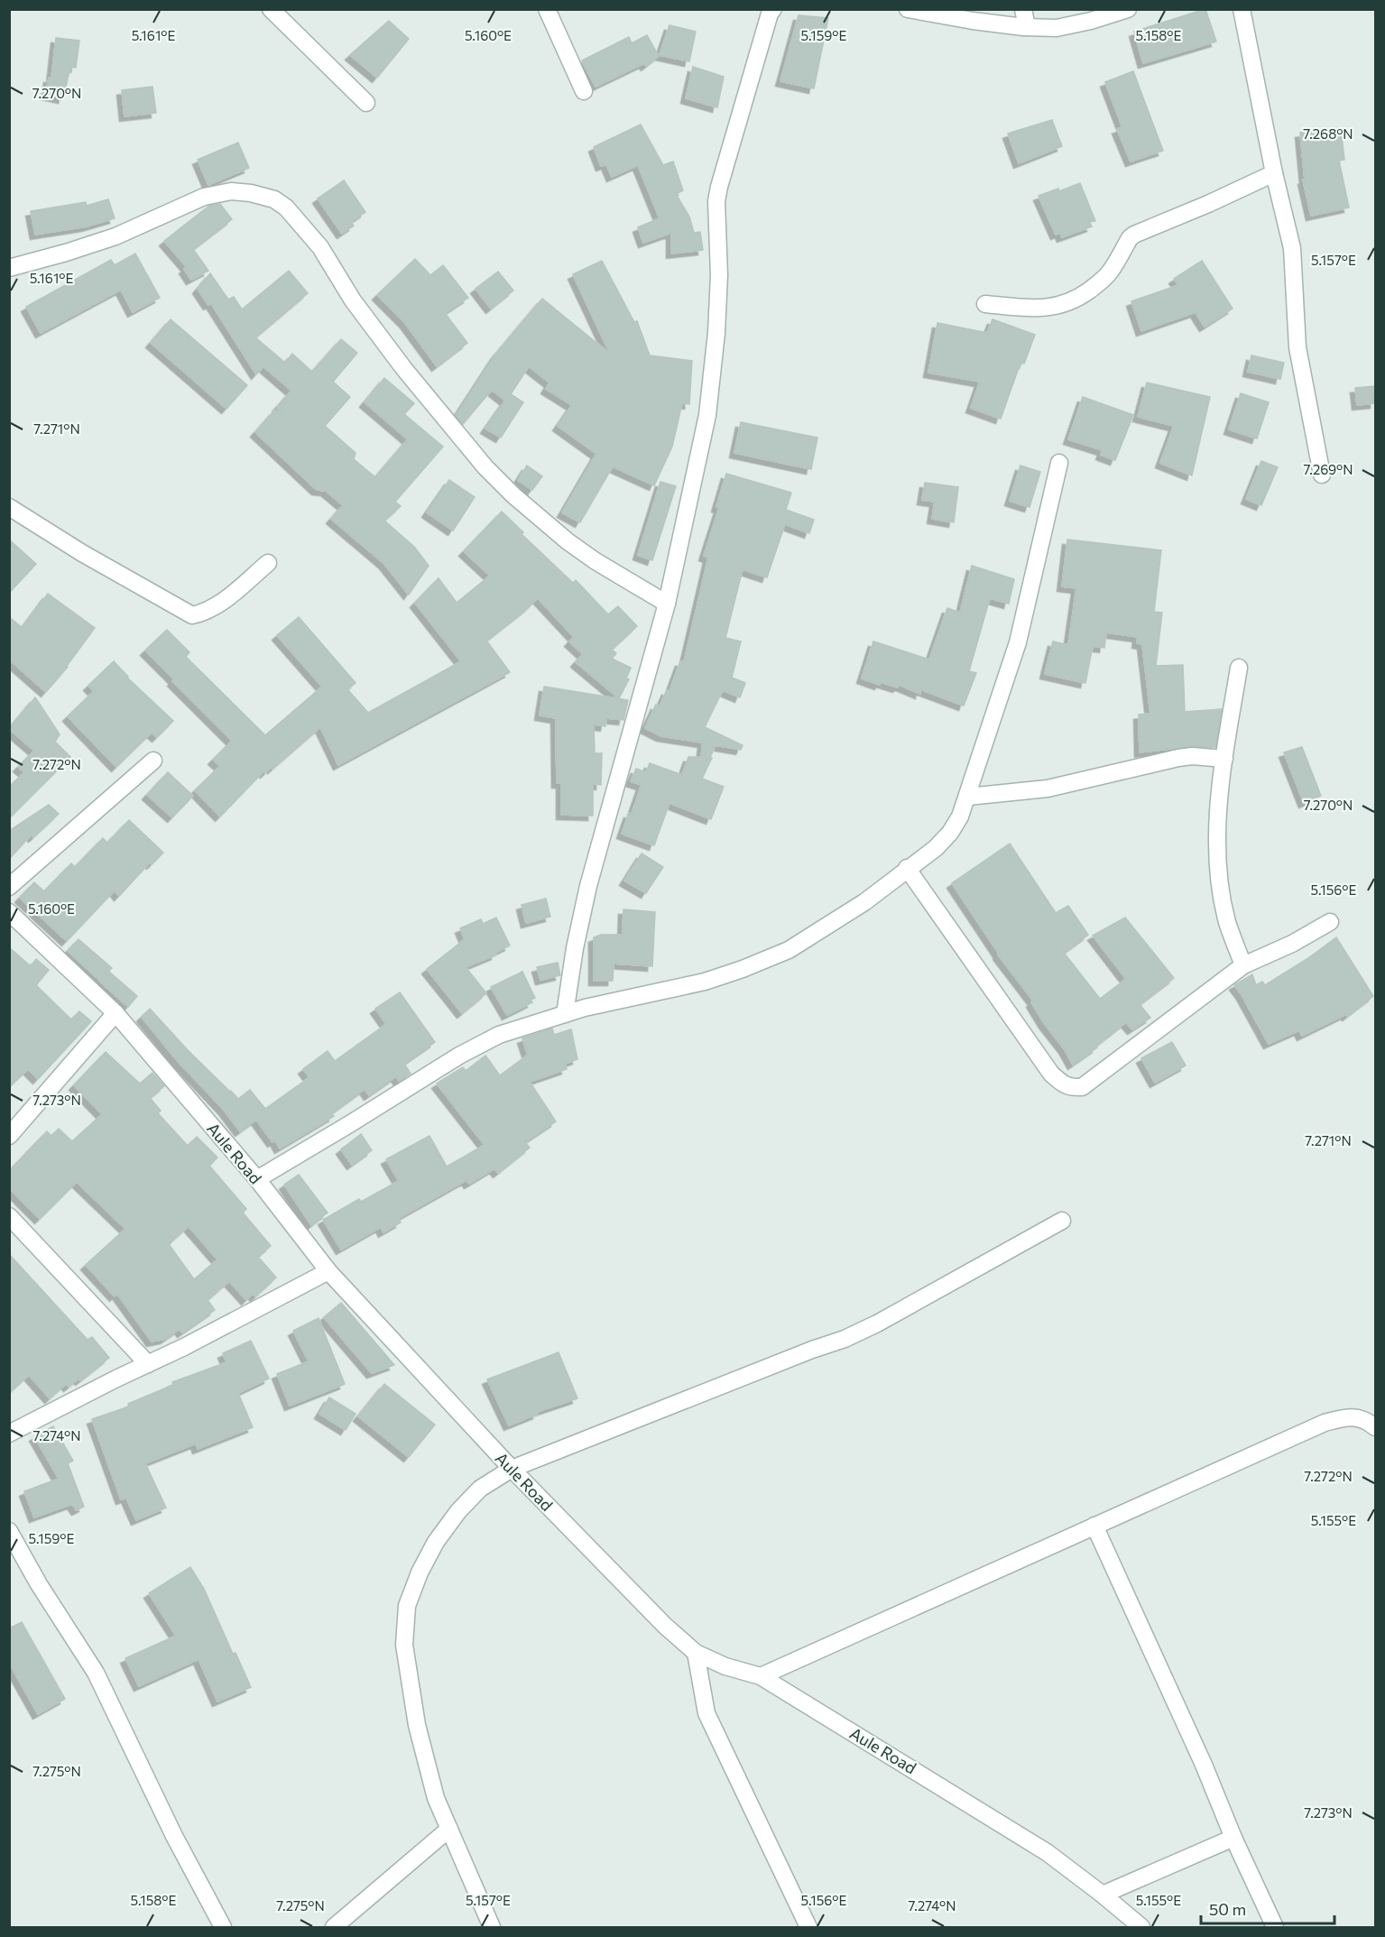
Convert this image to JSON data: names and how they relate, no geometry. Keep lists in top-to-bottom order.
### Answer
{
  "streets": {
    "street": ["Aule Road"]
  },
  "scale_bar": "50 m",
  "coordinates": [
    "5.161°E",
    "5.160°E",
    "5.159°E",
    "5.158°E",
    "7.270°N",
    "7.268°N",
    "5.157°E",
    "7.271°N",
    "7.269°N",
    "7.272°N",
    "5.156°E",
    "7.273°N",
    "7.274°N",
    "5.155°E",
    "7.275°N"
  ]
}
